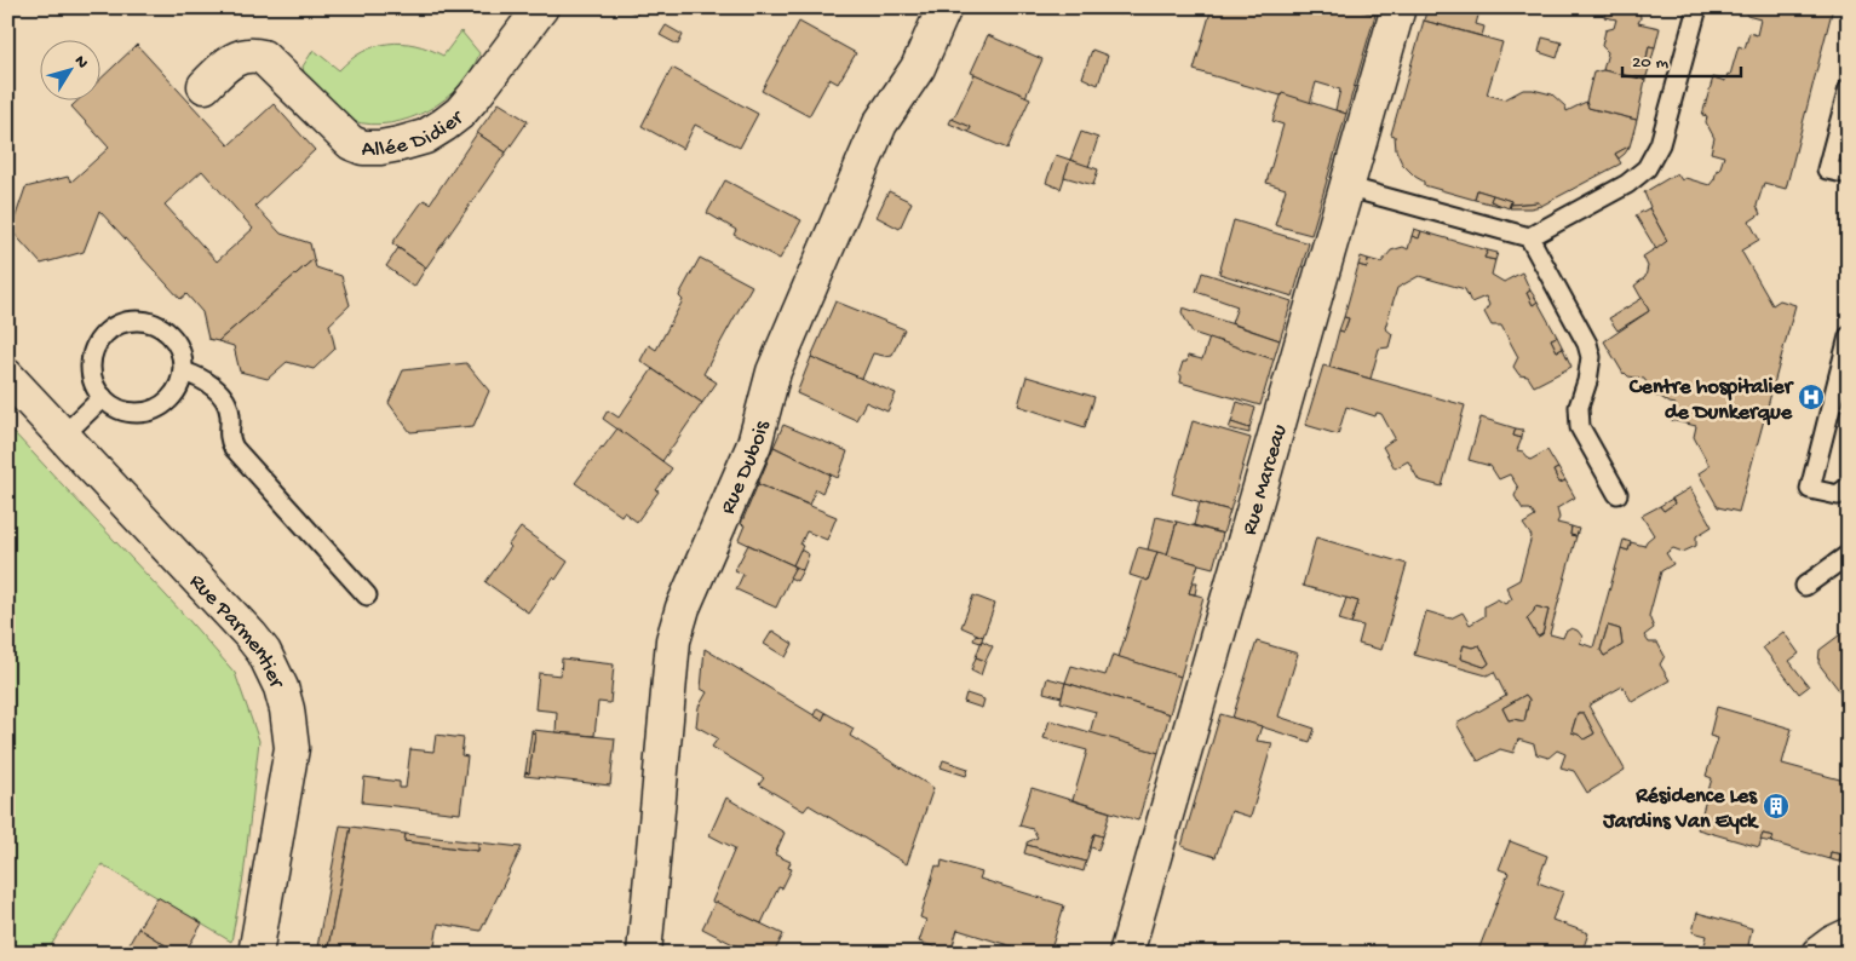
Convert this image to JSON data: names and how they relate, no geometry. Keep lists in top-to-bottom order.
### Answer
{
  "streets": {
    "street": [
      "Allée Didier",
      "Rue Dubois",
      "Rue Marceau",
      "Rue Parmentier"
    ]
  },
  "places": {
    "hospital": ["Centre hospitalier de Dunkerque"],
    "building": ["Résidence Les Jardins Van Eyck"]
  },
  "scale_bar": "20 m",
  "north": "top right"
}
